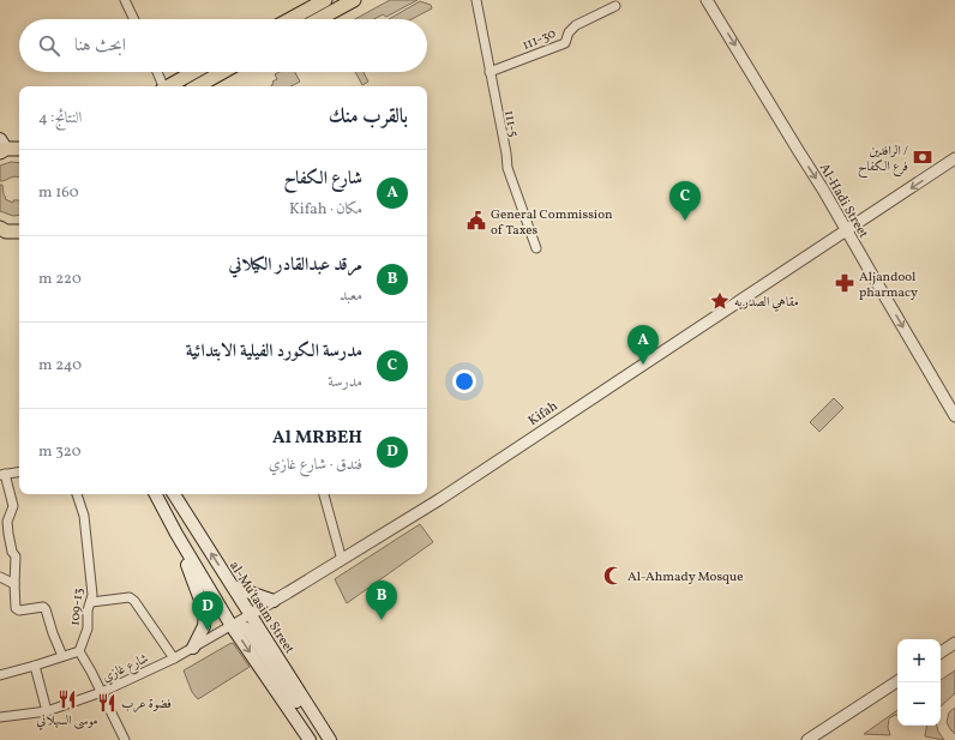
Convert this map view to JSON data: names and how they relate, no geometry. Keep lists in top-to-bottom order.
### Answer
{
  "streets": {
    "main road": ["al-Mu'tasim Street"],
    "street": [
      "111-30",
      "111-5",
      "Al-Hadi Street",
      "Kifah",
      "109-13",
      "شارع غازي"
    ]
  },
  "crossings": [
    ["111-30", "111-5"],
    ["Al-Hadi Street", "Kifah"],
    ["Kifah", "al-Mu'tasim Street"],
    ["Kifah", "شارع غازي"],
    ["al-Mu'tasim Street", "شارع غازي"]
  ],
  "one_way": ["Al-Hadi Street"],
  "places": {
    "bank": ["الرافدين / فرع الكفاح"],
    "public building": ["General Commission of Taxes"],
    "pharmacy": ["Aljandool pharmacy"],
    "place": ["مقاهي الصدريه"],
    "mosque": ["Al-Ahmady Mosque"],
    "restaurant": ["موسى السهلاني", "فضوة عرب"]
  },
  "page": {
    "search": "ابحث هنا",
    "heading": ["بالقرب منك", "النتائج: 4"],
    "list": [
      {
        "mark": "A",
        "name": "شارع الكفاح",
        "note": "مكان · Kifah",
        "value": "160 m"
      },
      {
        "mark": "B",
        "name": "مرقد عبدالقادر الكيلاني",
        "note": "معبد",
        "value": "220 m"
      },
      {
        "mark": "C",
        "name": "مدرسة الكورد الفيلية الابتدائية",
        "note": "مدرسة",
        "value": "240 m"
      },
      {
        "mark": "D",
        "name": "Al MRBEH",
        "note": "فندق · شارع غازي",
        "value": "320 m"
      }
    ],
    "pins": [
      "C",
      "A",
      "B",
      "D"
    ],
    "map_buttons": ["+", "−"]
  }
}
